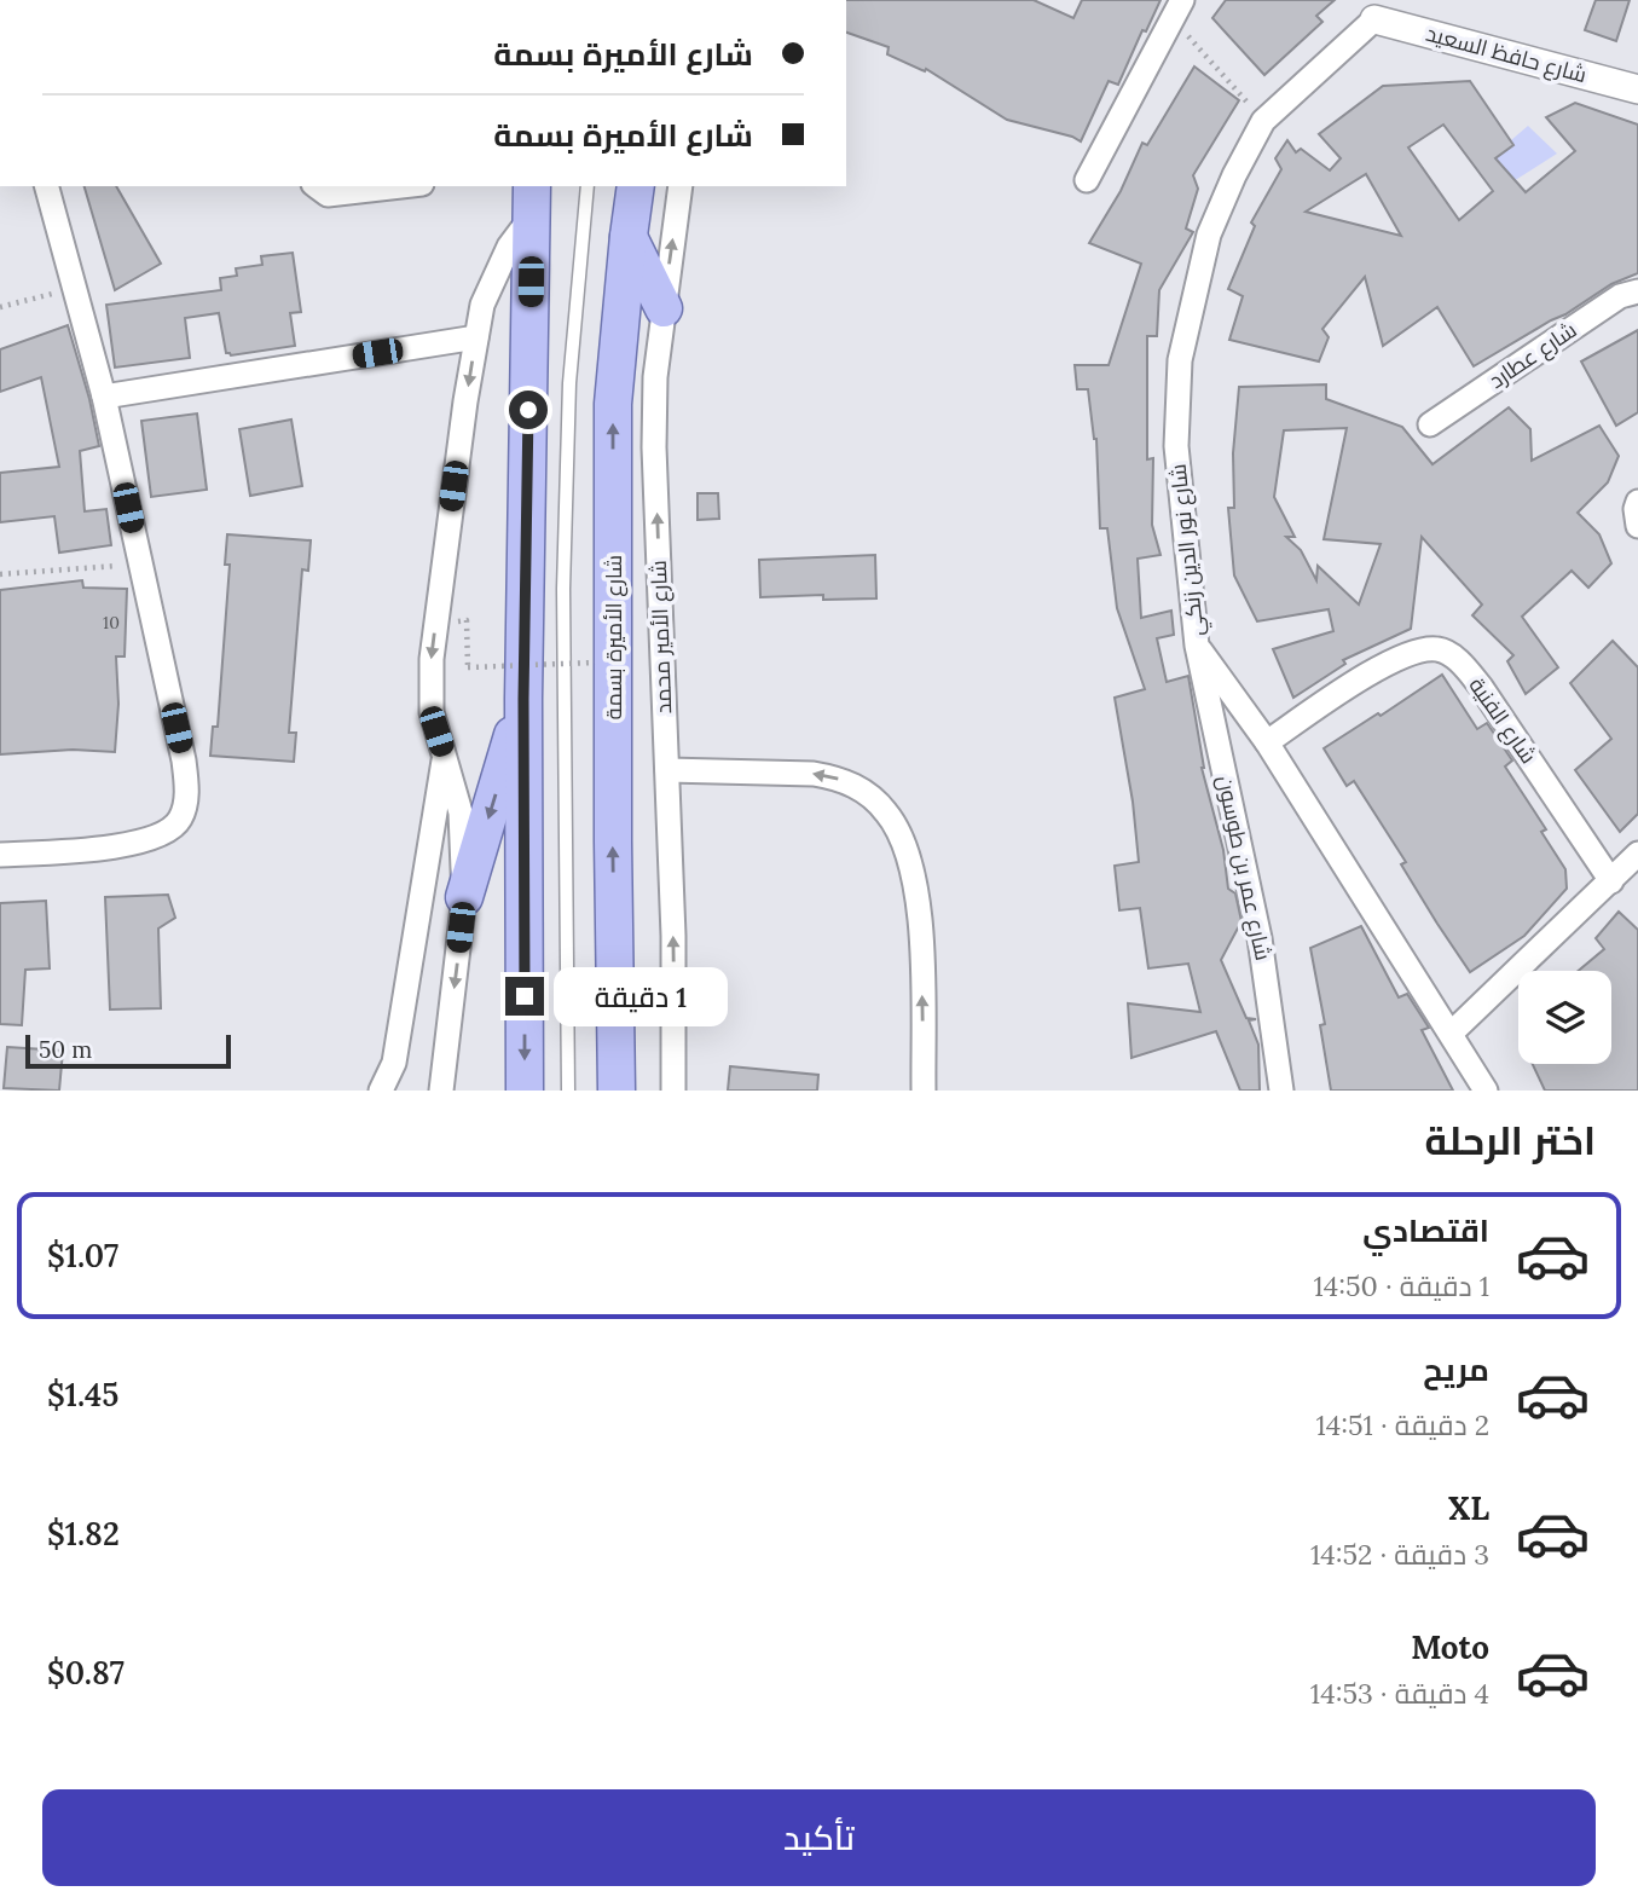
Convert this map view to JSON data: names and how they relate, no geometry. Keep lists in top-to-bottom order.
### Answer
{
  "streets": {
    "main road": ["شارع الأميرة بسمة"],
    "street": [
      "شارع حافظ السعيد",
      "شارع عطارد",
      "شارع نور الدين زنكي",
      "شارع الأمير محمد",
      "شارع الفنية",
      "شارع عمر بن طوسون"
    ]
  },
  "crossings": [
    ["شارع حافظ السعيد", "شارع نور الدين زنكي"],
    ["شارع نور الدين زنكي", "شارع الفنية"],
    ["شارع نور الدين زنكي", "شارع عمر بن طوسون"]
  ],
  "house_numbers": ["10"],
  "scale_bar": "50 m",
  "page": {
    "banner": ["شارع الأميرة بسمة", "شارع الأميرة بسمة"],
    "bubble": "1 دقيقة",
    "scale": "50 m",
    "heading": "اختر الرحلة",
    "list": [
      {
        "name": "اقتصادي",
        "note": "1 دقيقة · 14:50",
        "value": "$1.07"
      },
      {
        "name": "مريح",
        "note": "2 دقيقة · 14:51",
        "value": "$1.45"
      },
      {
        "name": "XL",
        "note": "3 دقيقة · 14:52",
        "value": "$1.82"
      },
      {
        "name": "Moto",
        "note": "4 دقيقة · 14:53",
        "value": "$0.87"
      }
    ],
    "buttons": "تأكيد"
  }
}
